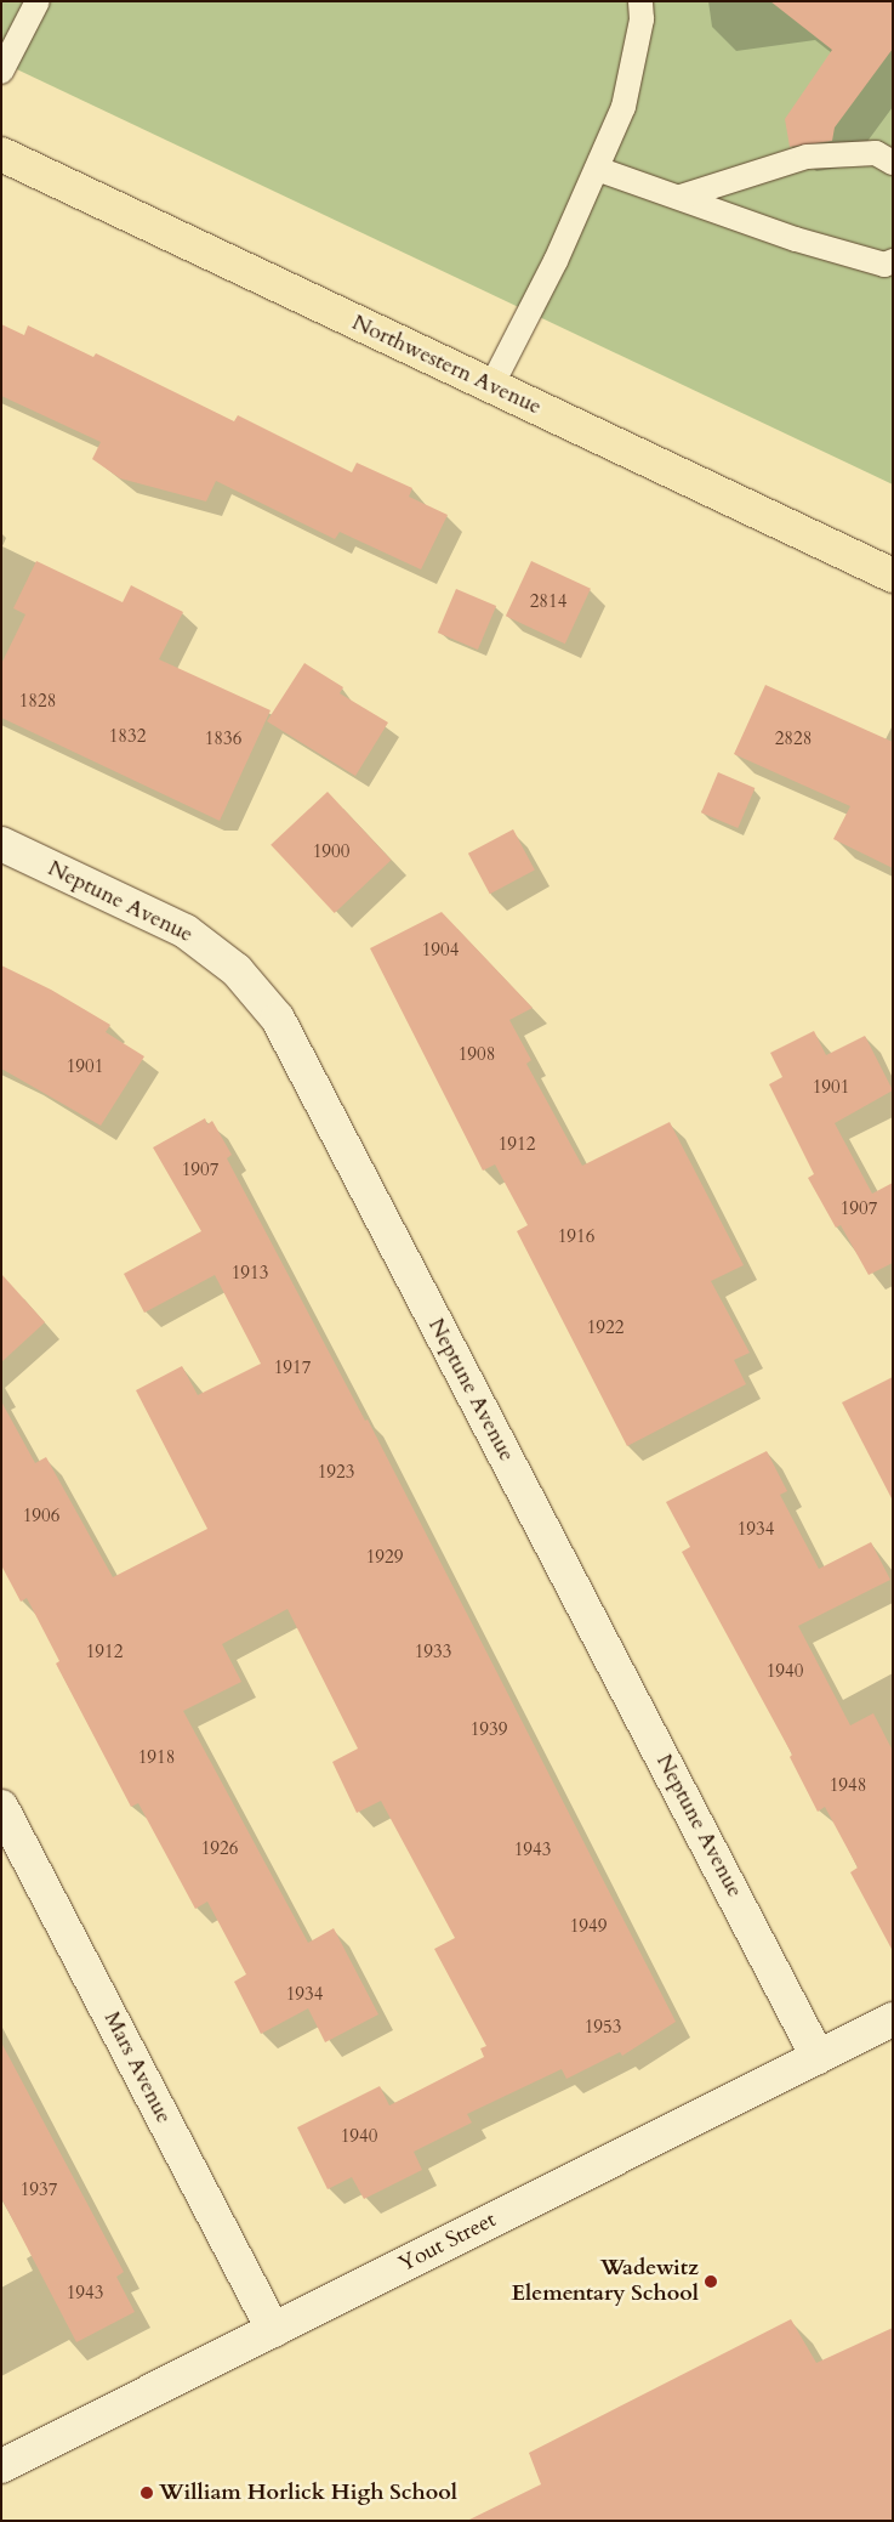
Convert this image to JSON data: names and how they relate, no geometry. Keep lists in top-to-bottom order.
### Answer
{
  "streets": {
    "main road": ["Northwestern Avenue"],
    "street": ["Neptune Avenue", "Mars Avenue", "Yout Street"]
  },
  "crossings": [
    ["Neptune Avenue", "Yout Street"],
    ["Mars Avenue", "Yout Street"]
  ],
  "places": ["Wadewitz Elementary School", "William Horlick High School"],
  "house_numbers": [
    "2814",
    "1828",
    "1832",
    "1836",
    "2828",
    "1900",
    "1904",
    "1908",
    "1901",
    "1901",
    "1912",
    "1907",
    "1907",
    "1916",
    "1913",
    "1922",
    "1917",
    "1923",
    "1906",
    "1934",
    "1929",
    "1912",
    "1933",
    "1940",
    "1939",
    "1918",
    "1948",
    "1926",
    "1943",
    "1949",
    "1934",
    "1953",
    "1940",
    "1937",
    "1943"
  ]
}
